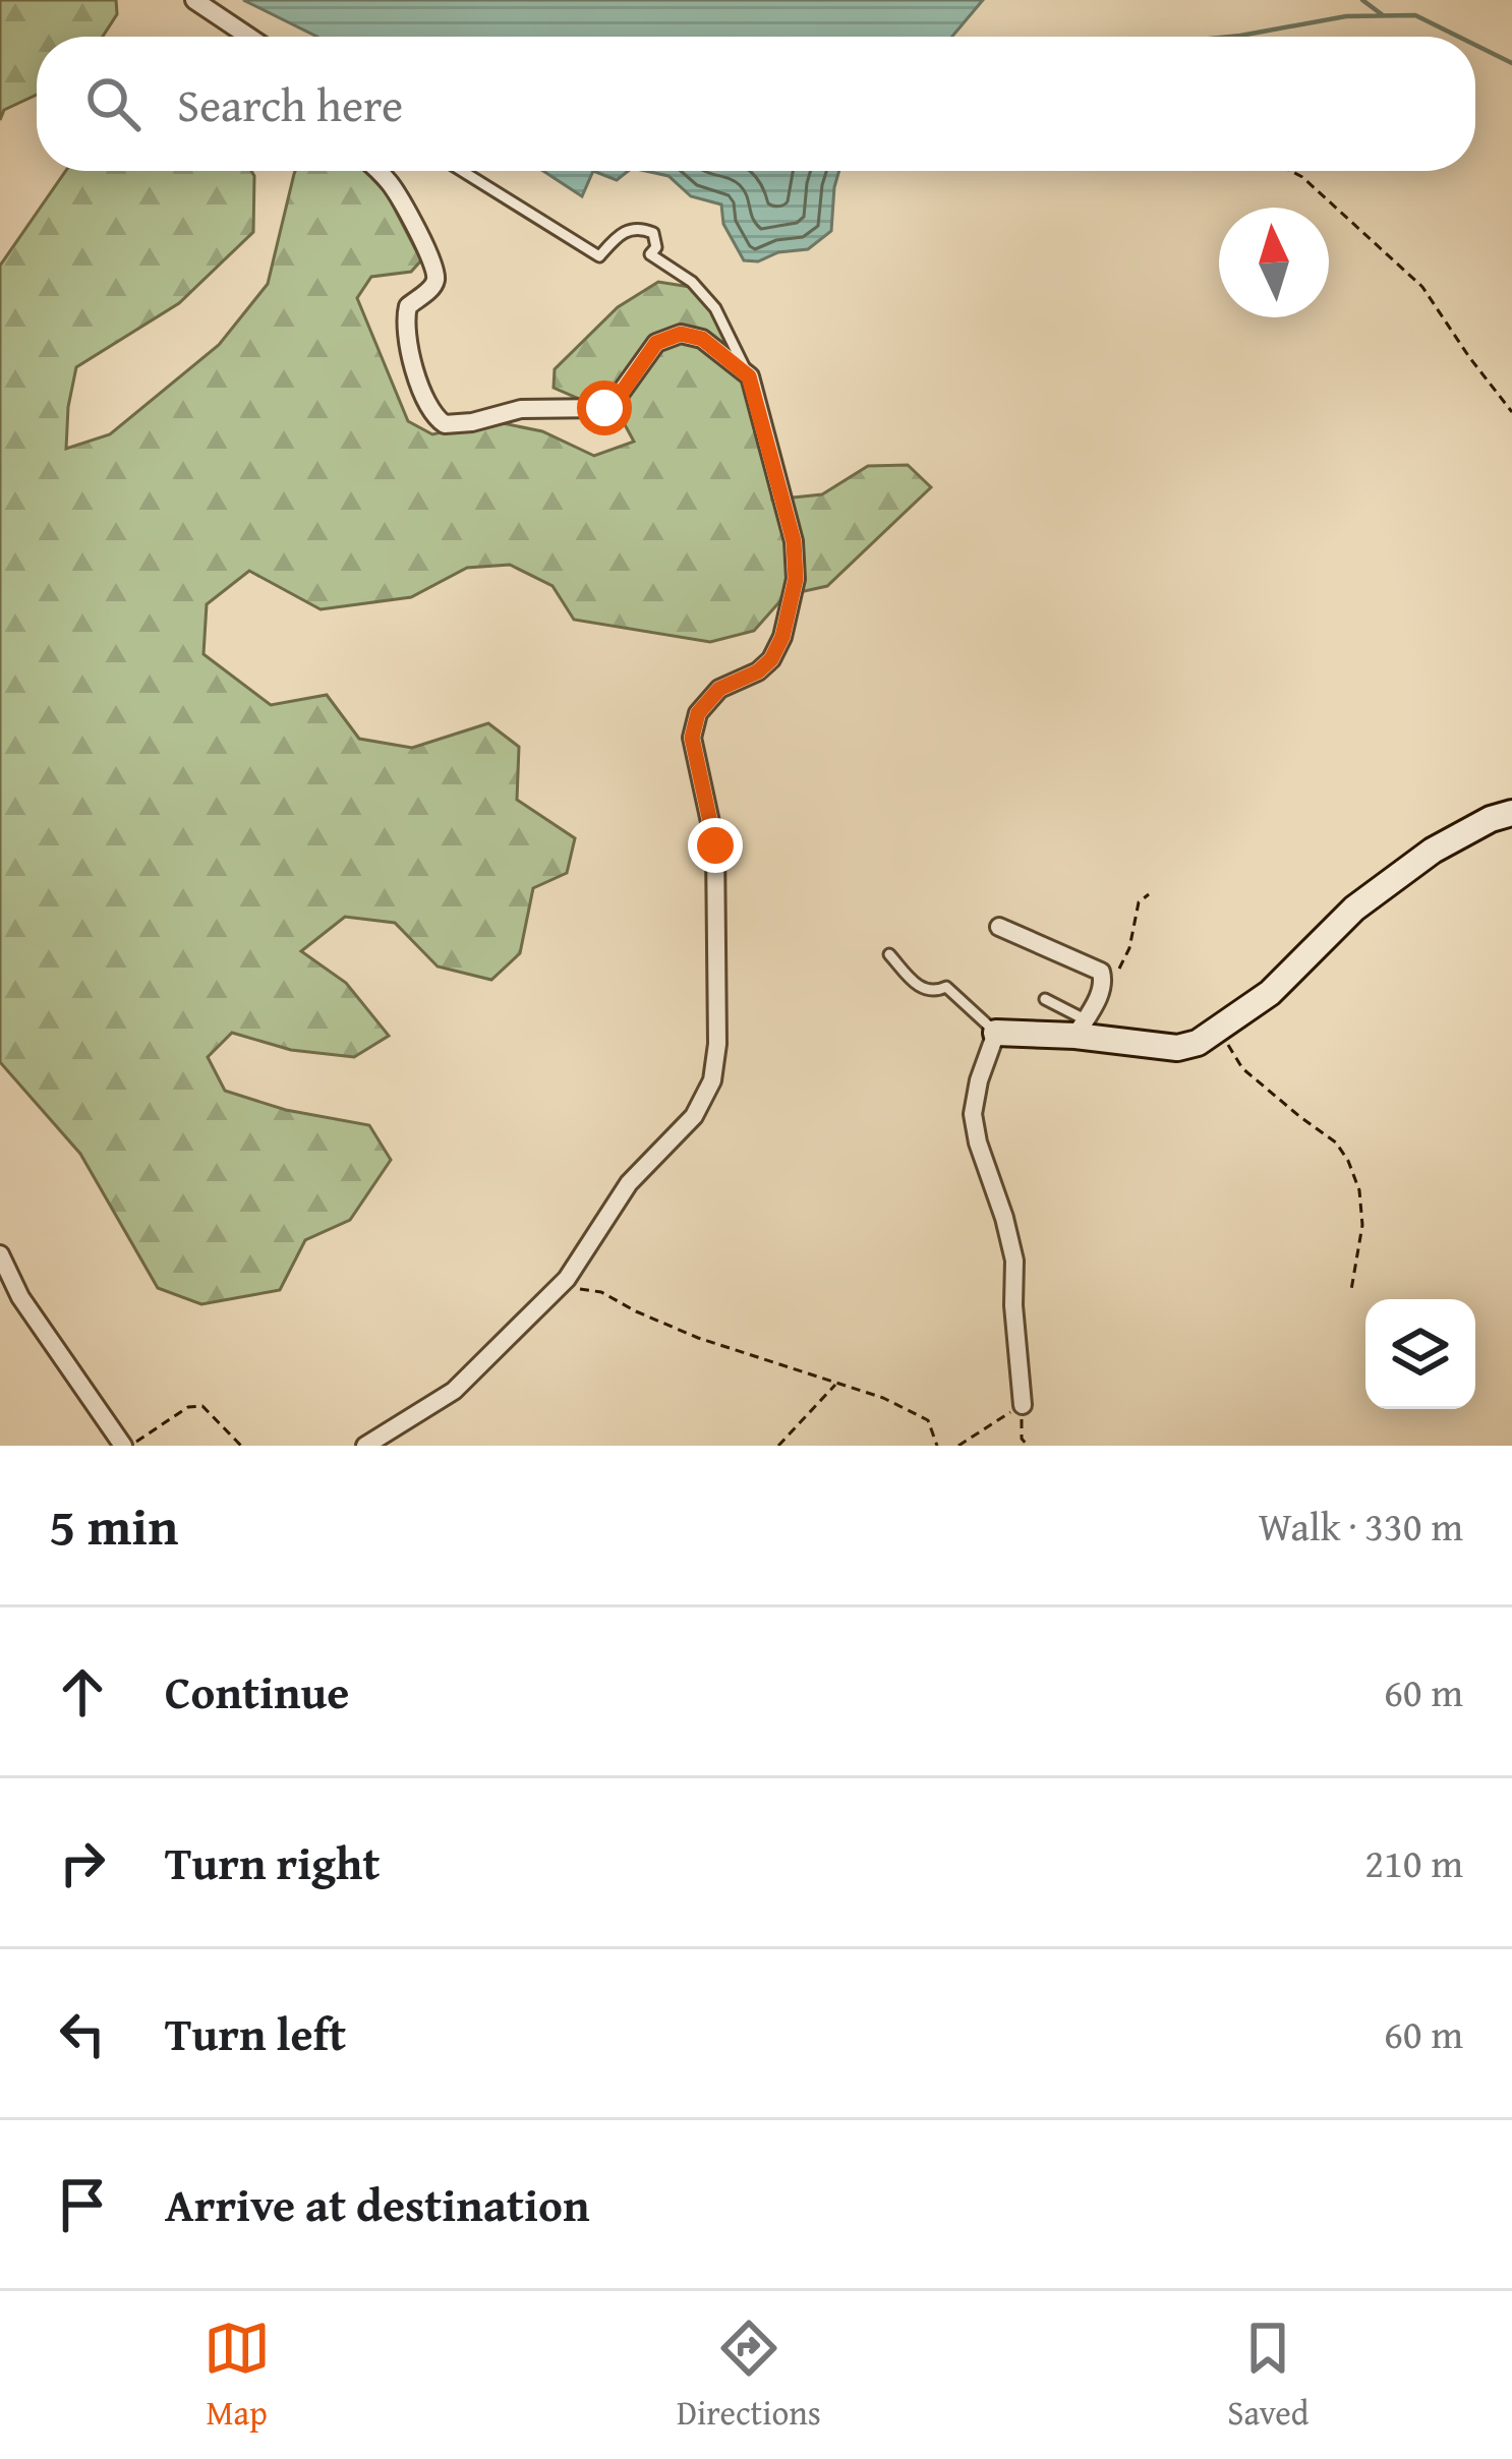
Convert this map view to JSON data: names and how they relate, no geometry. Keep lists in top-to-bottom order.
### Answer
{
  "north": "top",
  "page": {
    "search": "Search here",
    "heading": ["5 min", "Walk · 330 m"],
    "list": [
      ["Continue", "60 m"],
      ["Turn right", "210 m"],
      ["Turn left", "60 m"],
      "Arrive at destination"
    ],
    "nav": ["Map", "Directions", "Saved"]
  }
}
